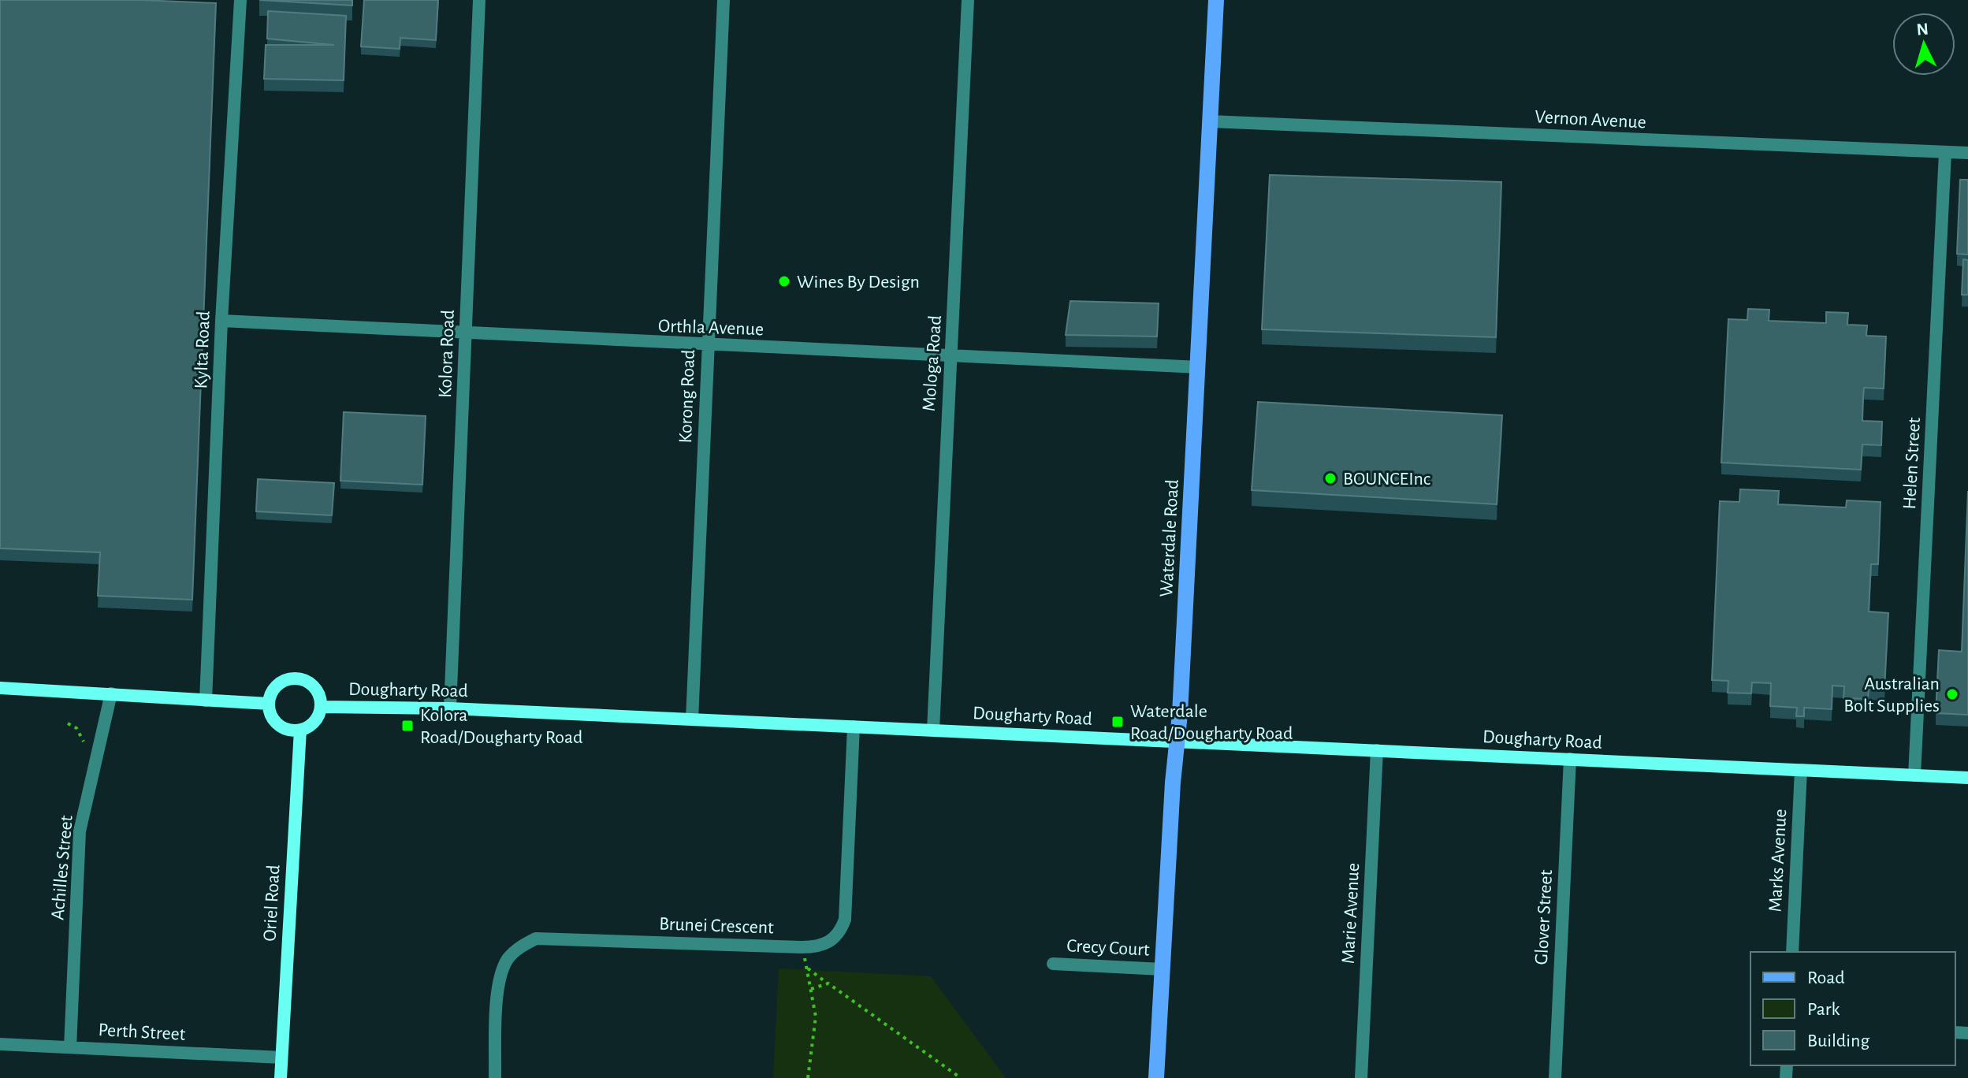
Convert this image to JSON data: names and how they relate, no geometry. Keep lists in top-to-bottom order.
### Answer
{
  "streets": {
    "main road": ["Waterdale Road"],
    "street": [
      "Vernon Avenue",
      "Orthla Avenue",
      "Kylta Road",
      "Kolora Road",
      "Mologa Road",
      "Korong Road",
      "Helen Street",
      "Dougharty Road",
      "Marks Avenue",
      "Achilles Street",
      "Oriel Road",
      "Marie Avenue",
      "Glover Street",
      "Brunei Crescent",
      "Crecy Court",
      "Perth Street"
    ]
  },
  "crossings": [
    ["Vernon Avenue", "Helen Street"],
    ["Vernon Avenue", "Waterdale Road"],
    ["Orthla Avenue", "Kylta Road"],
    ["Orthla Avenue", "Kolora Road"],
    ["Orthla Avenue", "Mologa Road"],
    ["Orthla Avenue", "Korong Road"],
    ["Orthla Avenue", "Waterdale Road"],
    ["Kolora Road", "Dougharty Road"],
    ["Mologa Road", "Dougharty Road"],
    ["Korong Road", "Dougharty Road"],
    ["Helen Street", "Dougharty Road"],
    ["Waterdale Road", "Dougharty Road"],
    ["Waterdale Road", "Crecy Court"],
    ["Dougharty Road", "Marks Avenue"],
    ["Dougharty Road", "Oriel Road"],
    ["Dougharty Road", "Marie Avenue"],
    ["Dougharty Road", "Glover Street"],
    ["Dougharty Road", "Brunei Crescent"],
    ["Achilles Street", "Perth Street"],
    ["Oriel Road", "Perth Street"]
  ],
  "places": {
    "other": ["Wines By Design", "BOUNCEInc", "Australian Bolt Supplies"],
    "transit": ["Waterdale Road/Dougharty Road", "Kolora Road/Dougharty Road"]
  },
  "legend": ["Road", "Park", "Building"],
  "north": "top"
}
